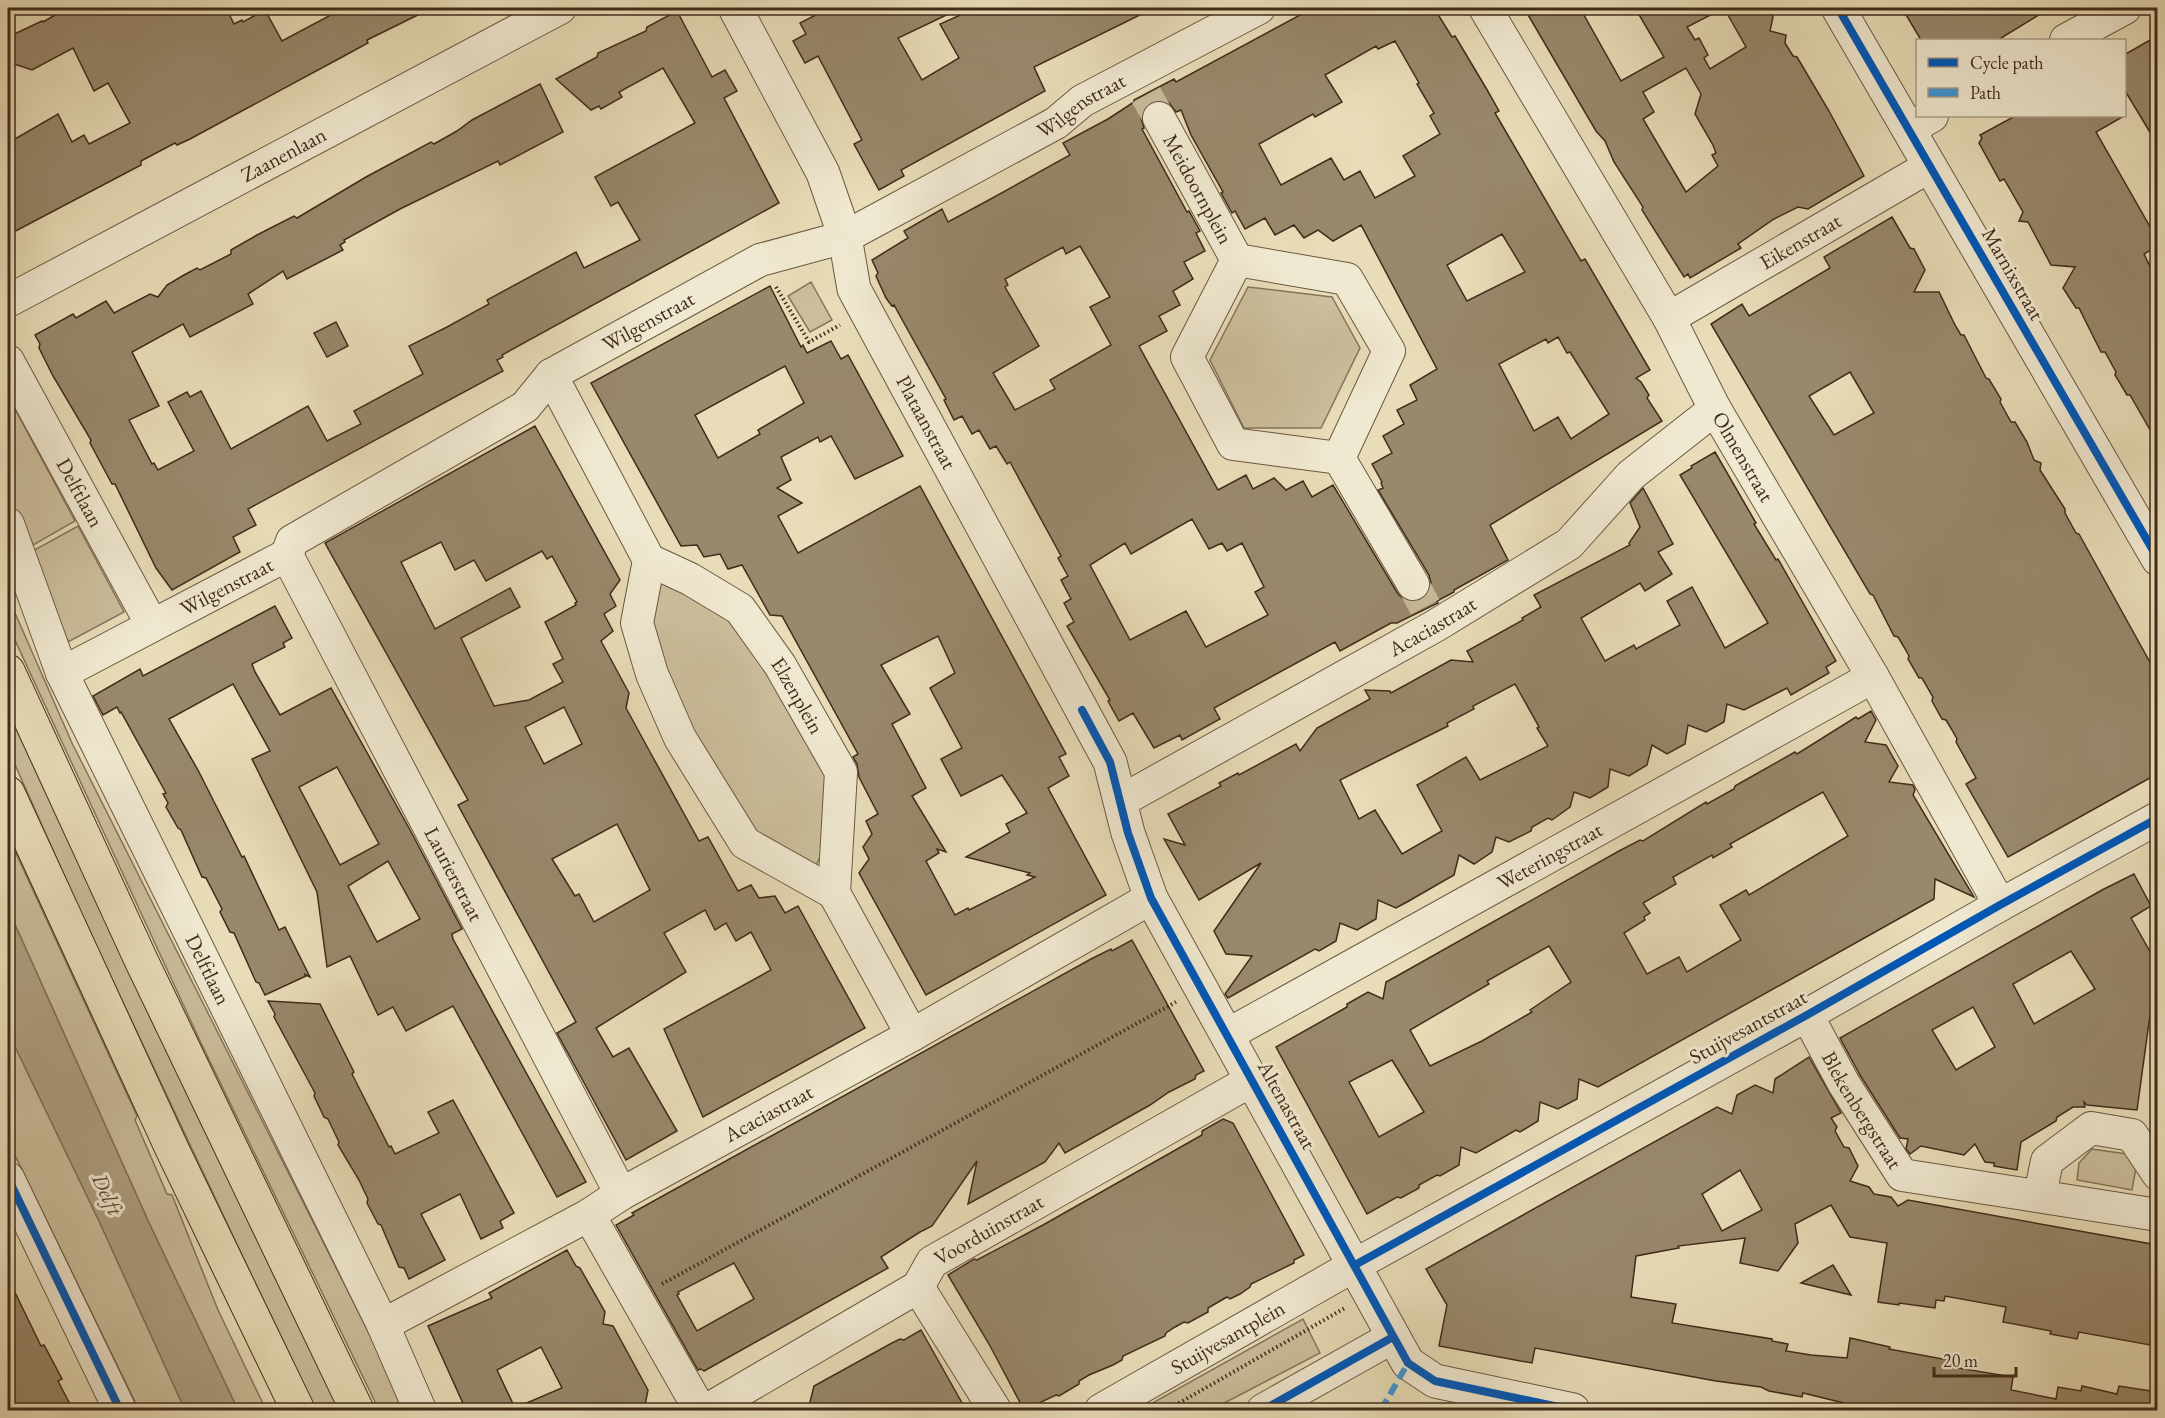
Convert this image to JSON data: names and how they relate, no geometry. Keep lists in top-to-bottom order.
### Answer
{
  "streets": {
    "street": [
      "Wilgenstraat",
      "Zaanenlaan",
      "Meidoornplein",
      "Eikenstraat",
      "Marnixstraat",
      "Plataanstraat",
      "Olmenstraat",
      "Delftlaan",
      "Acaciastraat",
      "Elzenplein",
      "Weteringstraat",
      "Laurierstraat",
      "Stuijvesantstraat",
      "Altenastraat",
      "Blekenbergstraat",
      "Voorduinstraat",
      "Stuijvesantplein"
    ]
  },
  "crossings": [
    ["Wilgenstraat", "Meidoornplein"],
    ["Wilgenstraat", "Plataanstraat"],
    ["Wilgenstraat", "Delftlaan"],
    ["Wilgenstraat", "Laurierstraat"],
    ["Eikenstraat", "Marnixstraat"],
    ["Eikenstraat", "Olmenstraat"],
    ["Plataanstraat", "Acaciastraat"],
    ["Plataanstraat", "Altenastraat"],
    ["Olmenstraat", "Acaciastraat"],
    ["Olmenstraat", "Weteringstraat"],
    ["Olmenstraat", "Stuijvesantstraat"],
    ["Delftlaan", "Acaciastraat"],
    ["Acaciastraat", "Laurierstraat"],
    ["Acaciastraat", "Altenastraat"],
    ["Weteringstraat", "Altenastraat"],
    ["Stuijvesantstraat", "Altenastraat"],
    ["Stuijvesantstraat", "Blekenbergstraat"],
    ["Stuijvesantstraat", "Stuijvesantplein"],
    ["Altenastraat", "Voorduinstraat"],
    ["Altenastraat", "Stuijvesantplein"]
  ],
  "water": ["Delft"],
  "legend": ["Cycle path", "Path"],
  "scale_bar": "20 m"
}
